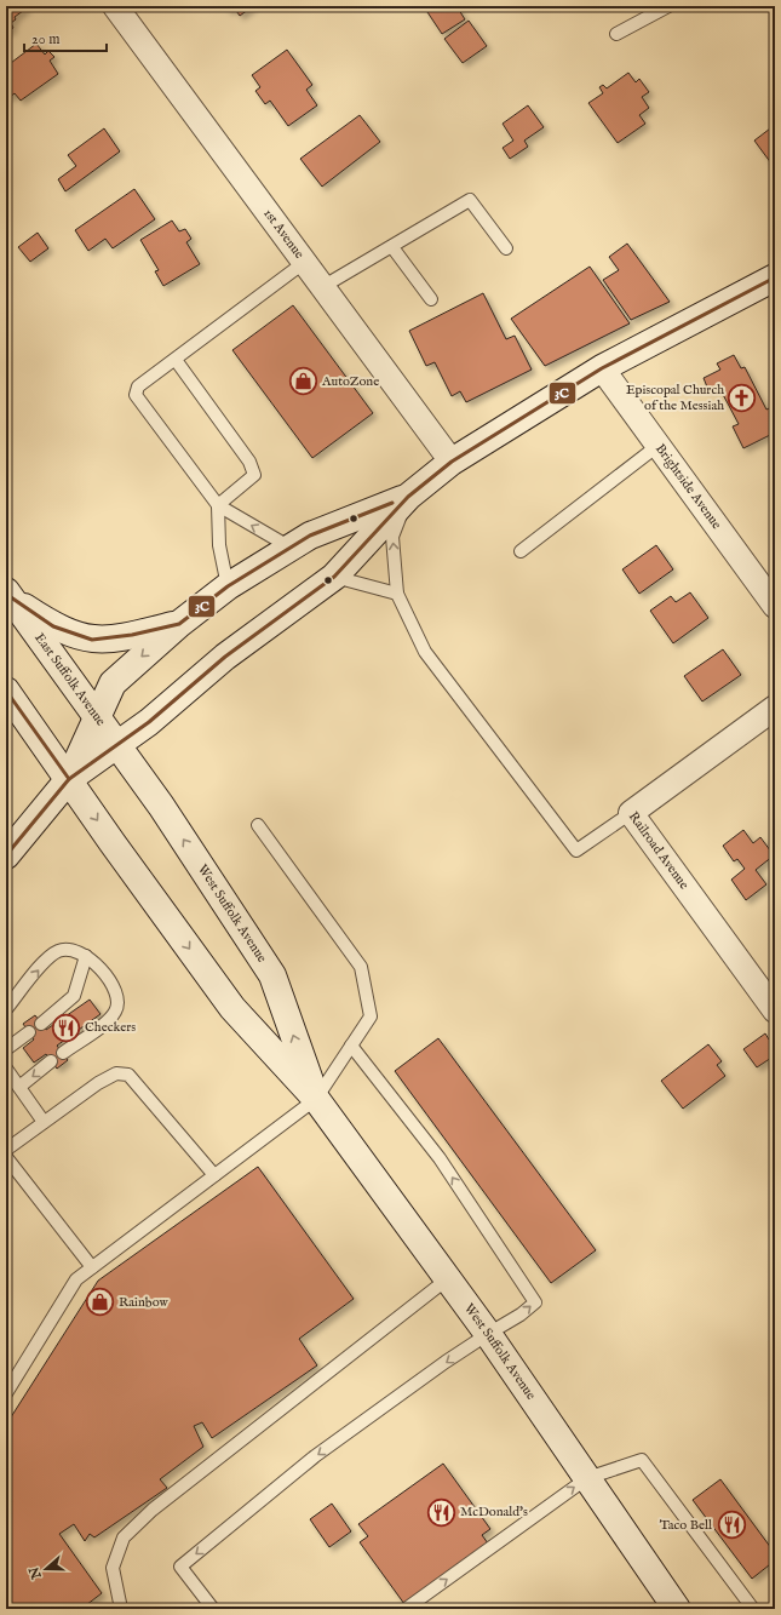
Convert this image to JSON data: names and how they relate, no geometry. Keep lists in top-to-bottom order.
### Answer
{
  "streets": {
    "main road": ["East Suffolk Avenue", "West Suffolk Avenue"],
    "street": ["1st Avenue", "Brightside Avenue", "Railroad Avenue"]
  },
  "crossings": [
    ["East Suffolk Avenue", "West Suffolk Avenue"]
  ],
  "places": {
    "shop": ["AutoZone", "Rainbow"],
    "church": ["Episcopal Church of the Messiah"],
    "restaurant": ["Checkers", "McDonald's", "Taco Bell"]
  },
  "lines": ["transit line 3C"],
  "scale_bar": "20 m",
  "north": "left"
}
